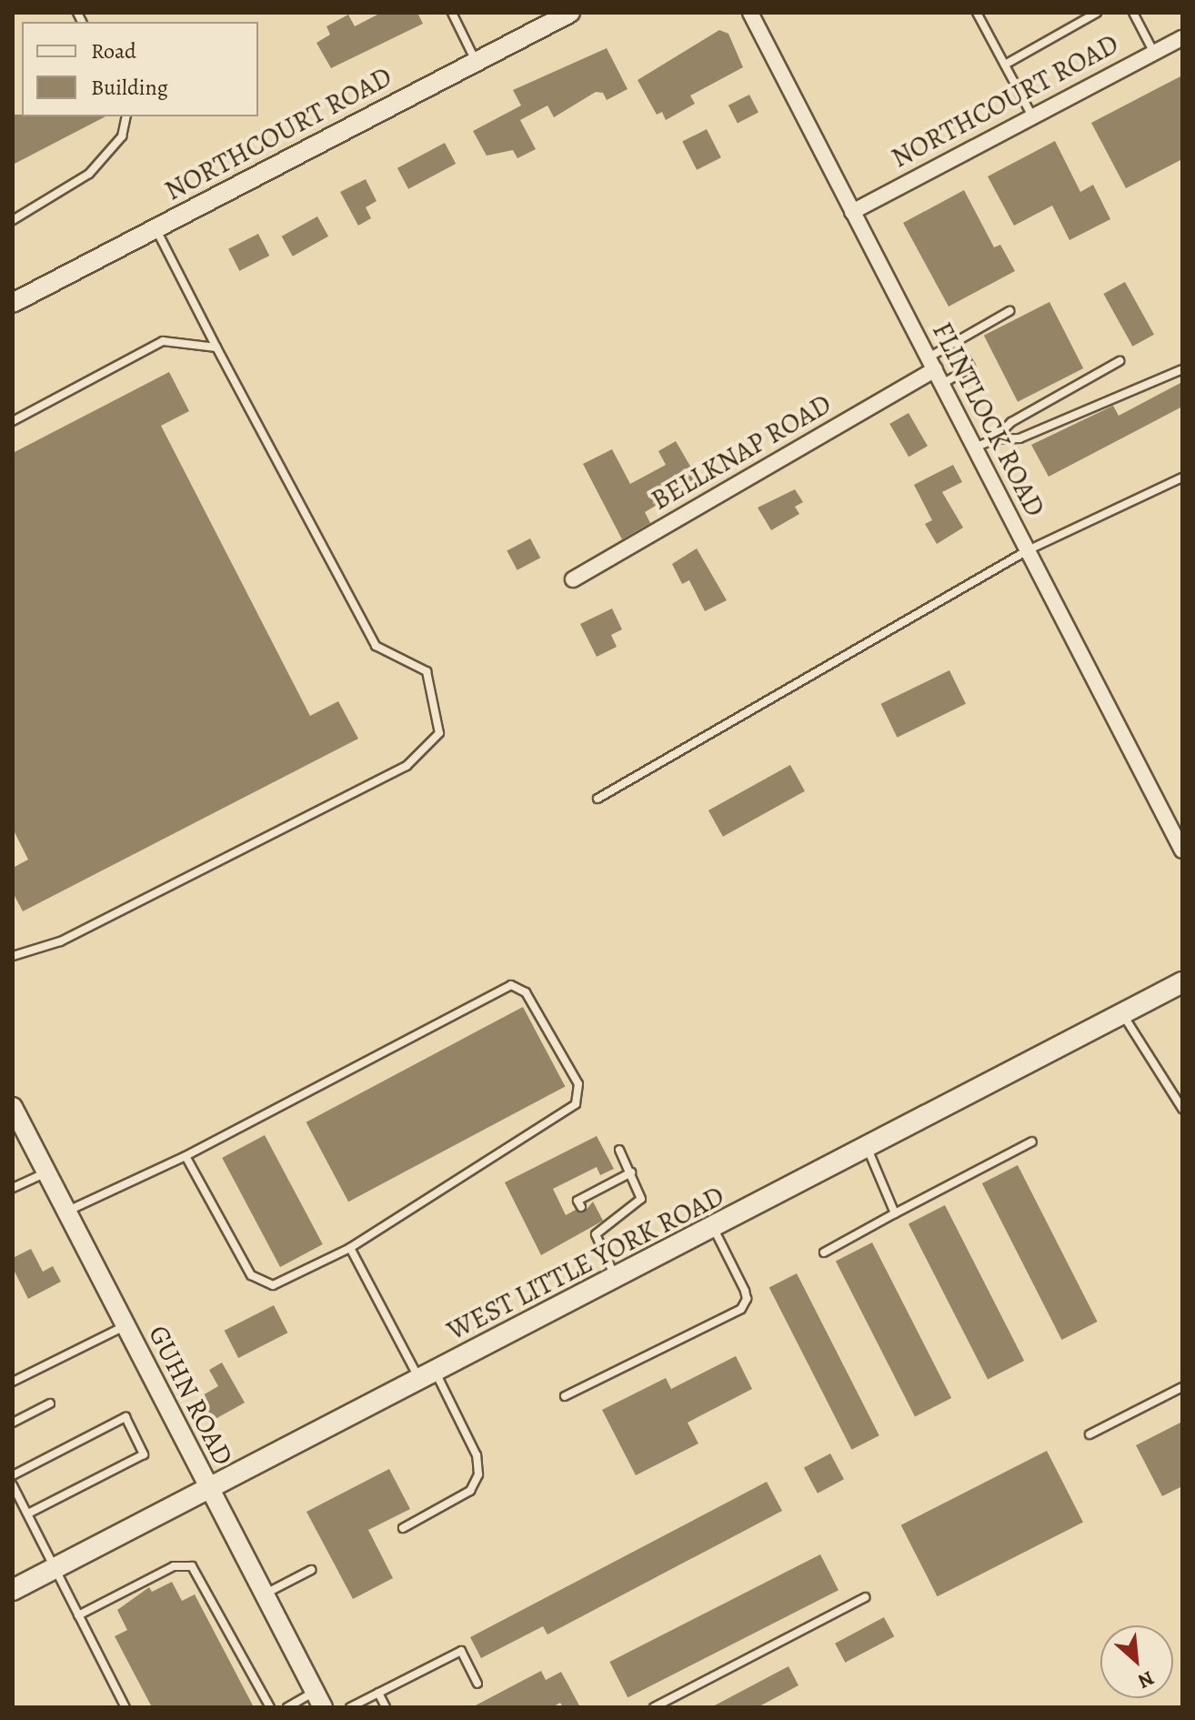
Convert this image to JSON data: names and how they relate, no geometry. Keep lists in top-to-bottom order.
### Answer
{
  "streets": {
    "main road": ["WEST LITTLE YORK ROAD"],
    "street": [
      "NORTHCOURT ROAD",
      "FLINTLOCK ROAD",
      "BELLKNAP ROAD",
      "GUHN ROAD"
    ]
  },
  "crossings": [
    ["NORTHCOURT ROAD", "FLINTLOCK ROAD"],
    ["FLINTLOCK ROAD", "BELLKNAP ROAD"],
    ["WEST LITTLE YORK ROAD", "GUHN ROAD"]
  ],
  "legend": ["Road", "Building"],
  "north": "bottom right"
}
